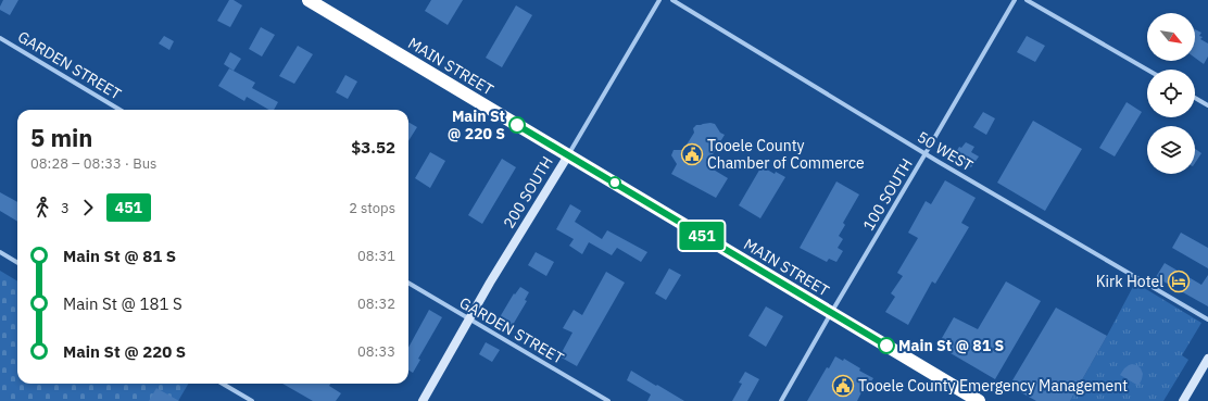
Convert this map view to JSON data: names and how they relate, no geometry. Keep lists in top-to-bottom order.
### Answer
{
  "streets": {
    "highway": ["MAIN STREET"],
    "street": [
      "GARDEN STREET",
      "50 WEST",
      "200 SOUTH",
      "100 SOUTH"
    ]
  },
  "crossings": [
    ["GARDEN STREET", "200 SOUTH"],
    ["MAIN STREET", "200 SOUTH"],
    ["MAIN STREET", "100 SOUTH"],
    ["50 WEST", "100 SOUTH"]
  ],
  "places": {
    "other": ["Main St @ 220 S", "Main St @ 81 S"],
    "public building": ["Tooele County Chamber of Commerce", "Tooele County Emergency Management"],
    "hotel": ["Kirk Hotel"]
  },
  "lines": ["bus line 451"],
  "north": "bottom right",
  "page": {
    "on_map": "451",
    "heading": ["5 min", "08:28 – 08:33 · Bus", "$3.52"],
    "legs": ["3", "451", "2 stops"],
    "list": [
      {
        "name": "Main St @ 81 S",
        "value": "08:31"
      },
      {
        "name": "Main St @ 181 S",
        "value": "08:32"
      },
      {
        "name": "Main St @ 220 S",
        "value": "08:33"
      }
    ]
  }
}
